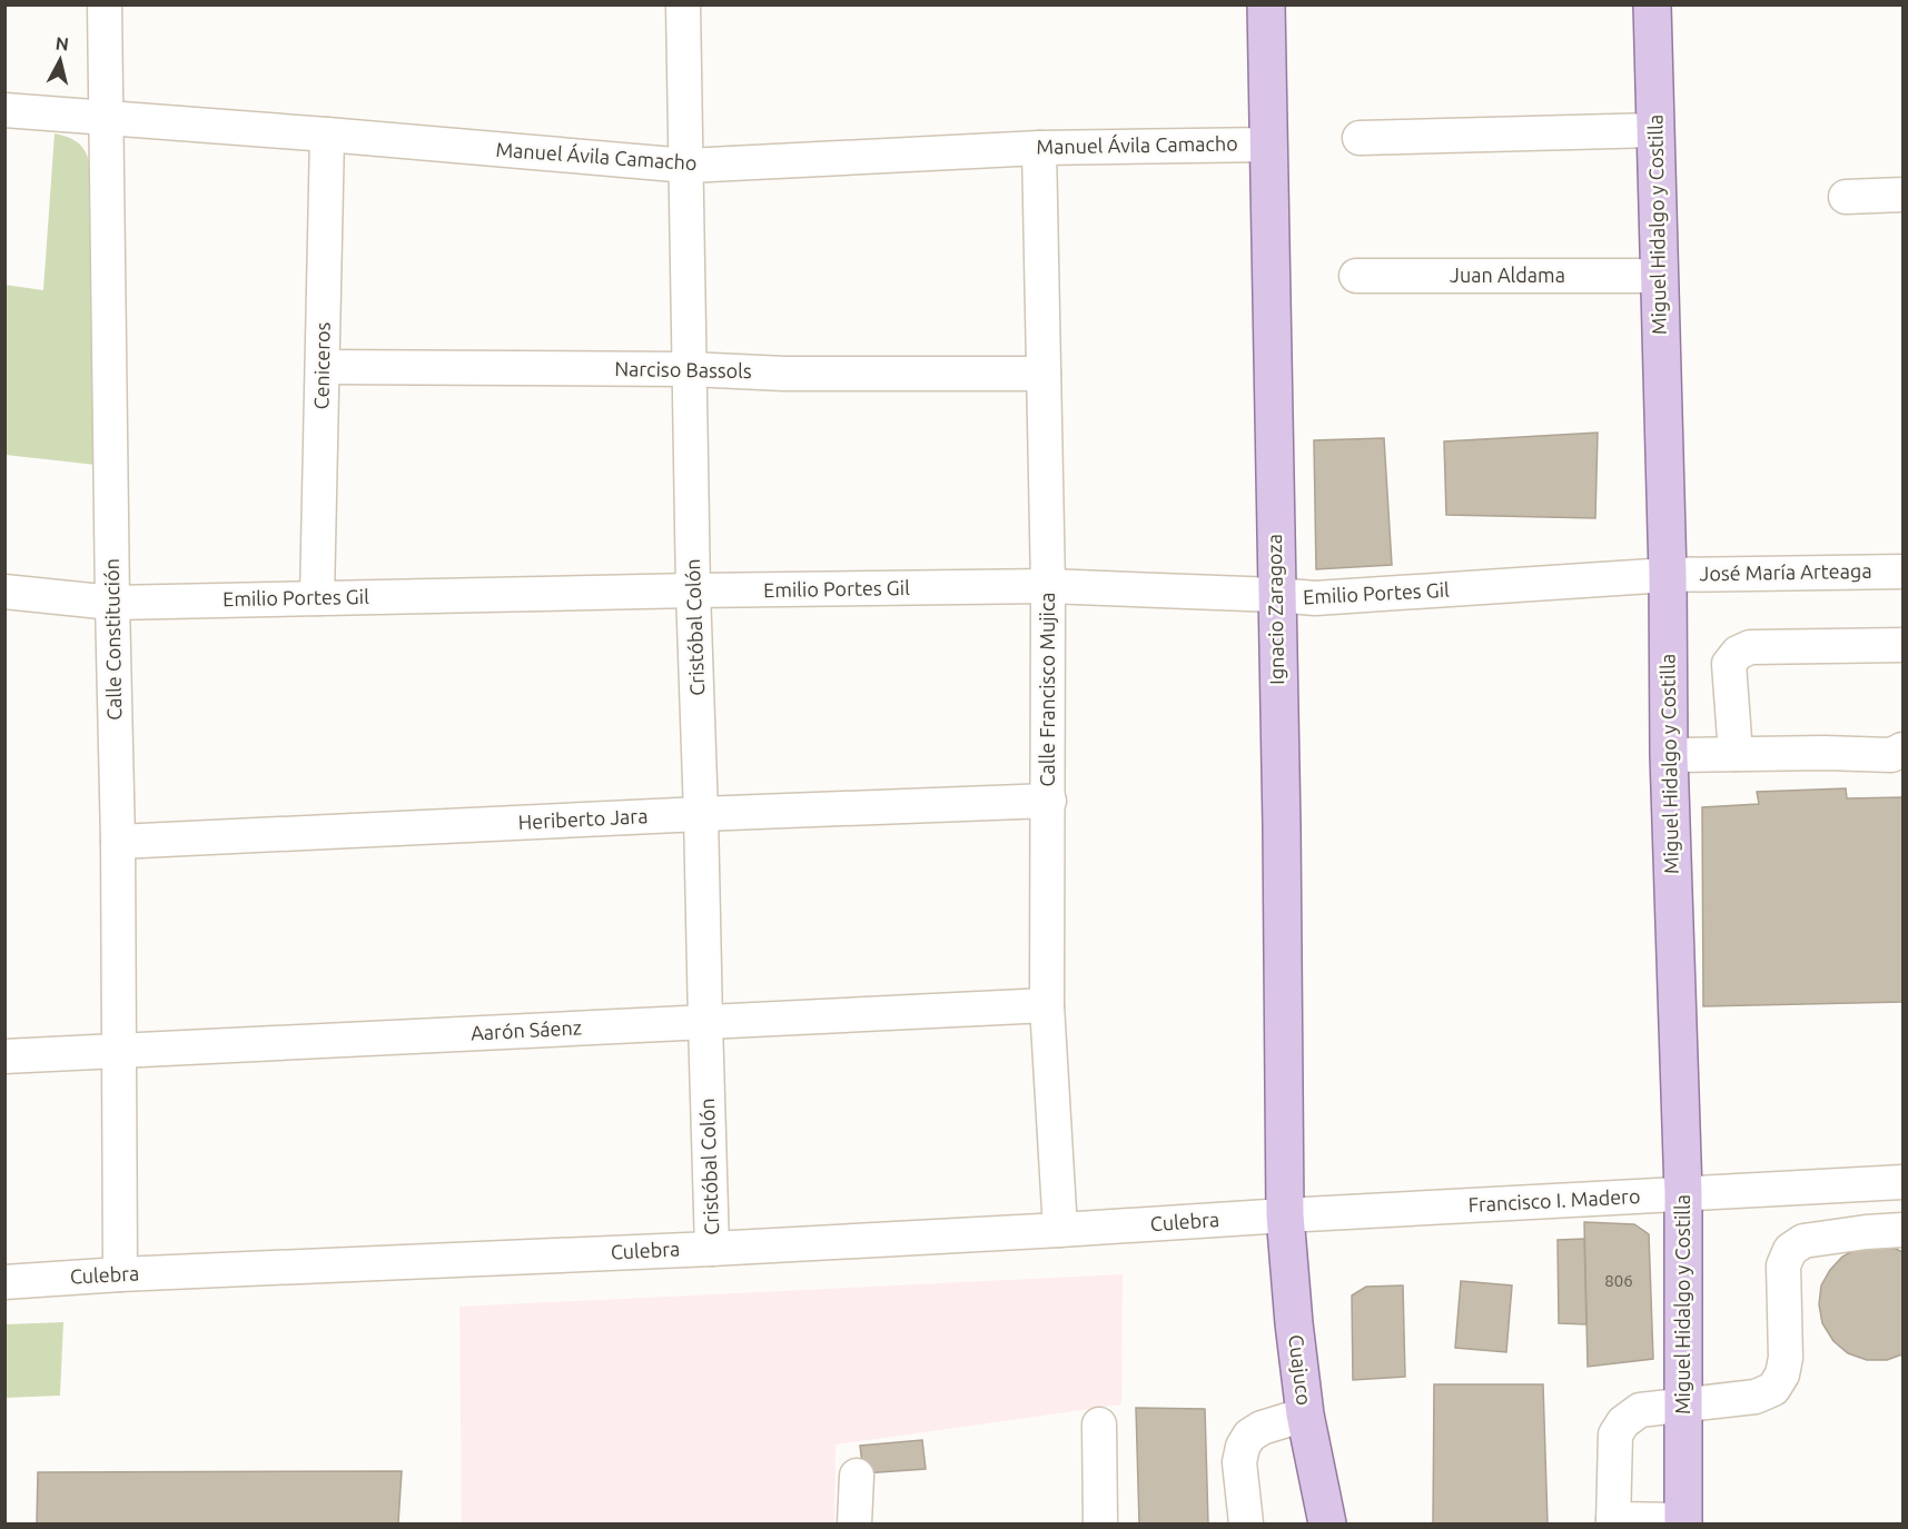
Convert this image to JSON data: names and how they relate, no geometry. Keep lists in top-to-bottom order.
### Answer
{
  "streets": {
    "main road": ["Miguel Hidalgo y Costilla", "Ignacio Zaragoza", "Cuajuco"],
    "street": [
      "Manuel Ávila Camacho",
      "Juan Aldama",
      "Ceniceros",
      "Narciso Bassols",
      "José María Arteaga",
      "Emilio Portes Gil",
      "Cristóbal Colón",
      "Calle Constitución",
      "Calle Francisco Mujica",
      "Heriberto Jara",
      "Aarón Sáenz",
      "Francisco I. Madero",
      "Culebra"
    ]
  },
  "crossings": [
    ["Manuel Ávila Camacho", "Ceniceros"],
    ["Manuel Ávila Camacho", "Ignacio Zaragoza"],
    ["Manuel Ávila Camacho", "Cristóbal Colón"],
    ["Manuel Ávila Camacho", "Calle Constitución"],
    ["Manuel Ávila Camacho", "Calle Francisco Mujica"],
    ["Miguel Hidalgo y Costilla", "Juan Aldama"],
    ["Miguel Hidalgo y Costilla", "José María Arteaga"],
    ["Miguel Hidalgo y Costilla", "Emilio Portes Gil"],
    ["Miguel Hidalgo y Costilla", "Francisco I. Madero"],
    ["Ceniceros", "Narciso Bassols"],
    ["Ceniceros", "Emilio Portes Gil"],
    ["Narciso Bassols", "Cristóbal Colón"],
    ["Narciso Bassols", "Calle Francisco Mujica"],
    ["José María Arteaga", "Emilio Portes Gil"],
    ["Emilio Portes Gil", "Ignacio Zaragoza"],
    ["Emilio Portes Gil", "Cristóbal Colón"],
    ["Emilio Portes Gil", "Calle Constitución"],
    ["Emilio Portes Gil", "Calle Francisco Mujica"],
    ["Ignacio Zaragoza", "Francisco I. Madero"],
    ["Ignacio Zaragoza", "Culebra"],
    ["Ignacio Zaragoza", "Cuajuco"],
    ["Cristóbal Colón", "Heriberto Jara"],
    ["Cristóbal Colón", "Aarón Sáenz"],
    ["Cristóbal Colón", "Culebra"],
    ["Calle Constitución", "Heriberto Jara"],
    ["Calle Constitución", "Aarón Sáenz"],
    ["Calle Constitución", "Culebra"],
    ["Calle Francisco Mujica", "Heriberto Jara"],
    ["Calle Francisco Mujica", "Aarón Sáenz"],
    ["Calle Francisco Mujica", "Culebra"],
    ["Francisco I. Madero", "Culebra"],
    ["Francisco I. Madero", "Cuajuco"],
    ["Culebra", "Cuajuco"]
  ],
  "house_numbers": ["806"],
  "north": "top"
}
